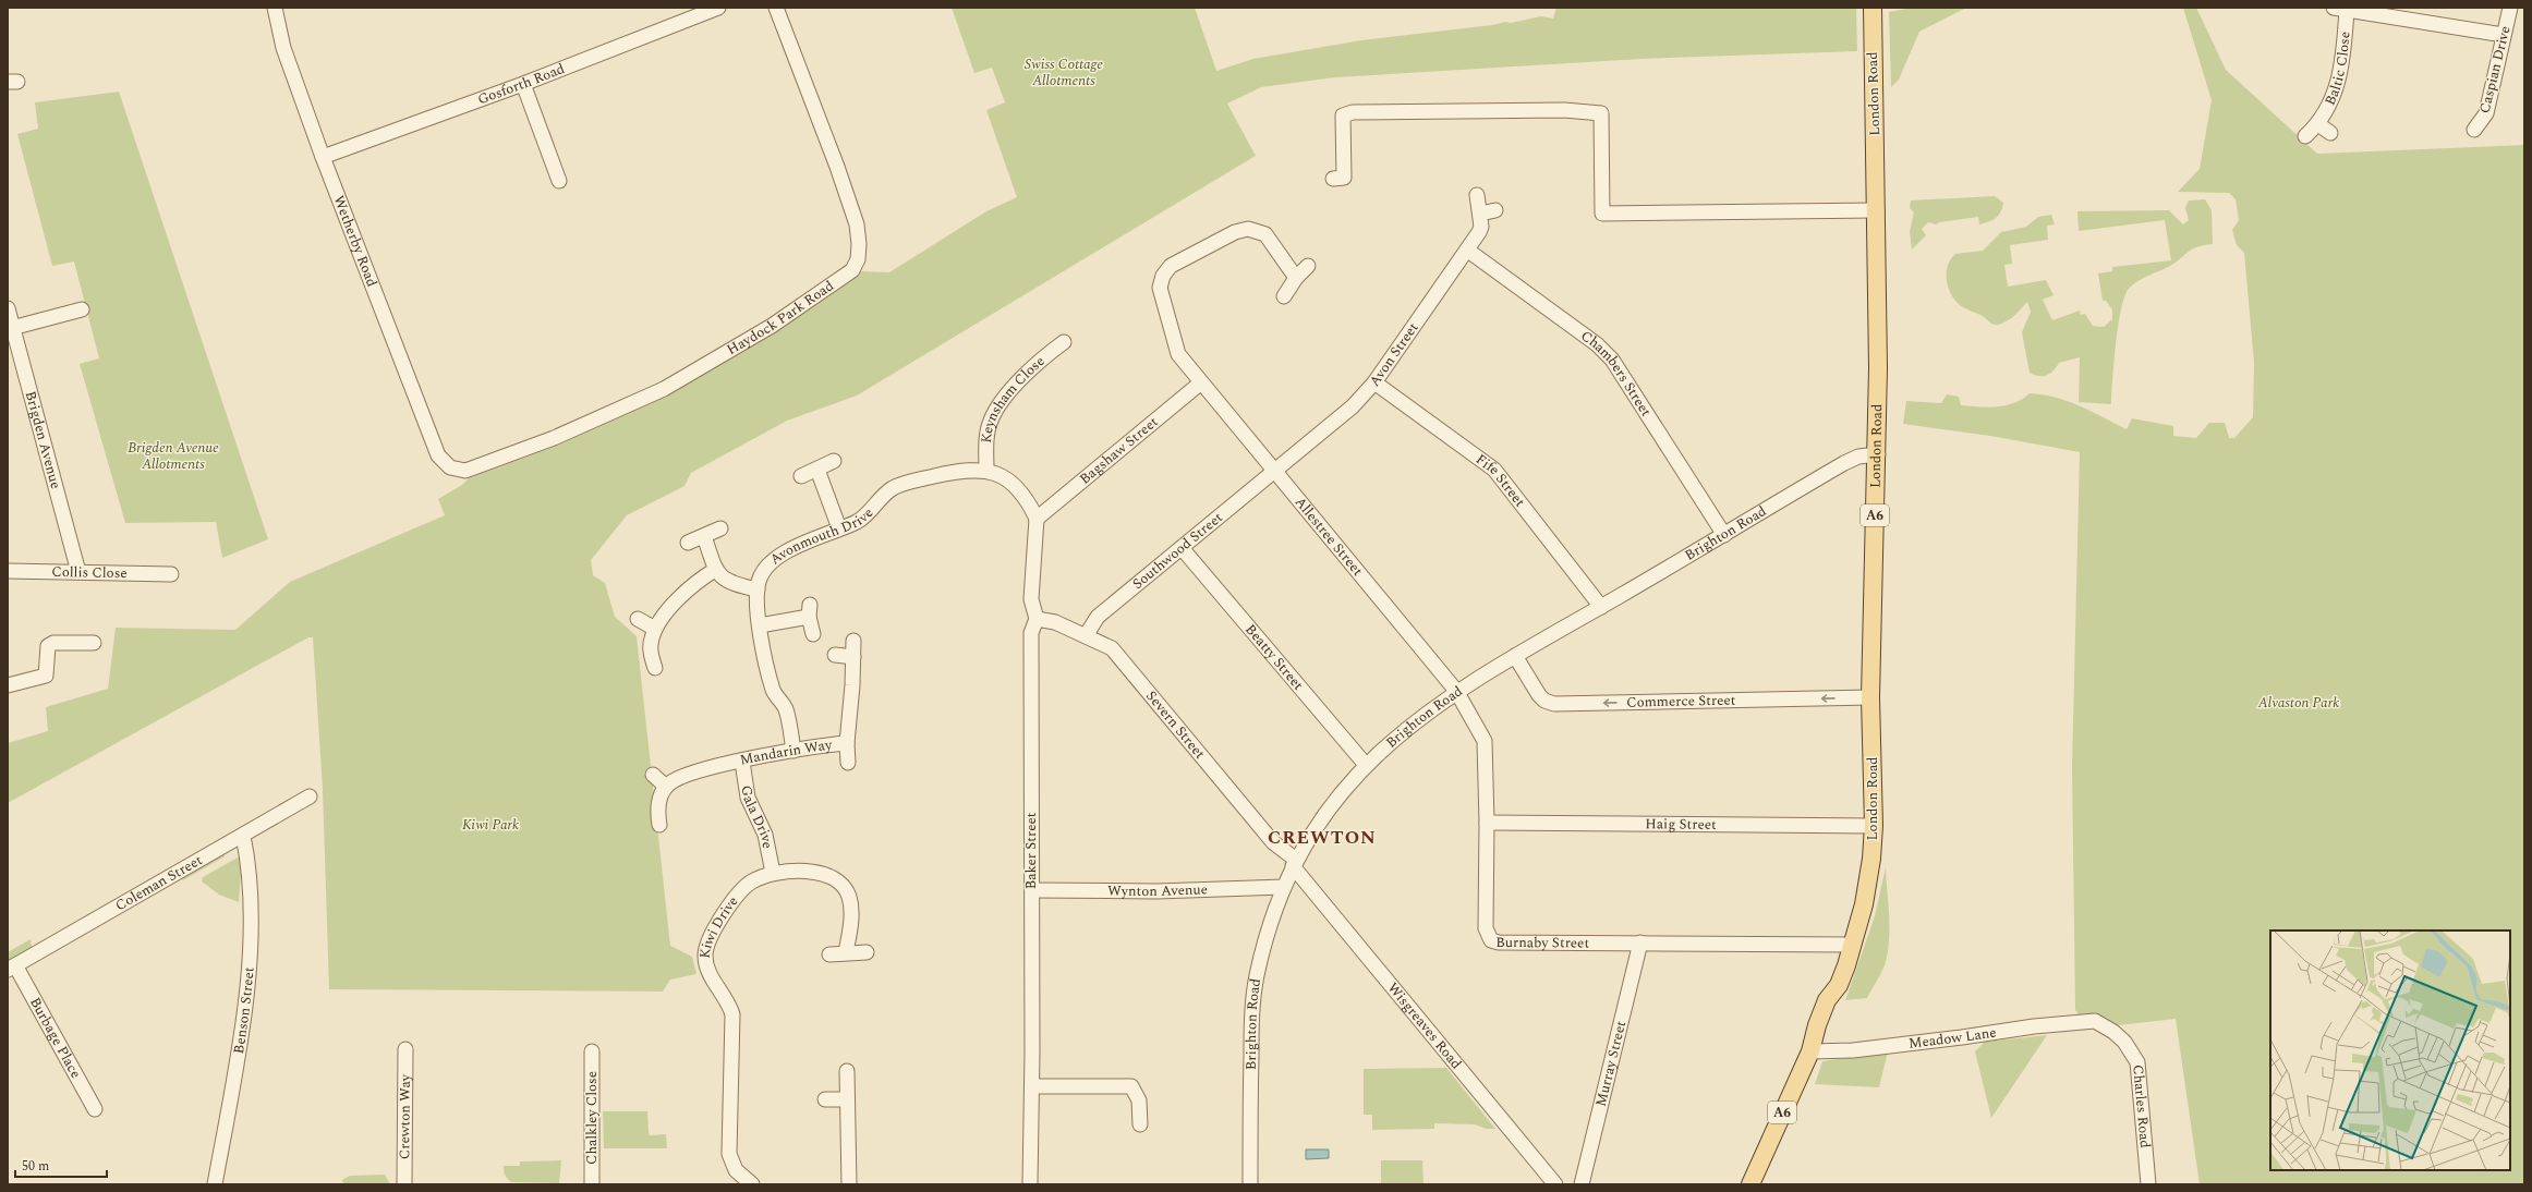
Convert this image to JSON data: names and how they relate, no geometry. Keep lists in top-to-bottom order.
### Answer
{
  "streets": {
    "main road": ["London Road", "A6"],
    "street": [
      "Baltic Close",
      "Caspian Drive",
      "Gosforth Road",
      "Wetherby Road",
      "Haydock Park Road",
      "Avon Street",
      "Chambers Street",
      "Keynsham Close",
      "Brigden Avenue",
      "Bagshaw Street",
      "Fife Street",
      "Brighton Road",
      "Avonmouth Drive",
      "Allestree Street",
      "Southwood Street",
      "Collis Close",
      "Beatty Street",
      "Commerce Street",
      "Severn Street",
      "Mandarin Way",
      "Gala Drive",
      "Haig Street",
      "Baker Street",
      "Coleman Street",
      "Wynton Avenue",
      "Kiwi Drive",
      "Burnaby Street",
      "Benson Street",
      "Wisgreaves Road",
      "Burbage Place",
      "Meadow Lane",
      "Murray Street",
      "Charles Road",
      "Crewton Way",
      "Chalkley Close"
    ]
  },
  "crossings": [
    ["Gosforth Road", "Wetherby Road"],
    ["London Road", "Brighton Road"],
    ["London Road", "Commerce Street"],
    ["London Road", "Haig Street"],
    ["London Road", "Burnaby Street"],
    ["London Road", "Meadow Lane"],
    ["Wetherby Road", "Haydock Park Road"],
    ["Avon Street", "Chambers Street"],
    ["Avon Street", "Fife Street"],
    ["Avon Street", "Allestree Street"],
    ["Avon Street", "Southwood Street"],
    ["Chambers Street", "Brighton Road"],
    ["Keynsham Close", "Avonmouth Drive"],
    ["Brigden Avenue", "Collis Close"],
    ["Bagshaw Street", "Avonmouth Drive"],
    ["Bagshaw Street", "Allestree Street"],
    ["Bagshaw Street", "Baker Street"],
    ["Fife Street", "Brighton Road"],
    ["Brighton Road", "Allestree Street"],
    ["Brighton Road", "Beatty Street"],
    ["Brighton Road", "Commerce Street"],
    ["Brighton Road", "Severn Street"],
    ["Brighton Road", "Wynton Avenue"],
    ["Brighton Road", "Burnaby Street"],
    ["Brighton Road", "Wisgreaves Road"],
    ["Avonmouth Drive", "Mandarin Way"],
    ["Avonmouth Drive", "Baker Street"],
    ["Allestree Street", "Southwood Street"],
    ["Allestree Street", "Burnaby Street"],
    ["Southwood Street", "Beatty Street"],
    ["Southwood Street", "Severn Street"],
    ["Severn Street", "Baker Street"],
    ["Severn Street", "Wisgreaves Road"],
    ["Mandarin Way", "Gala Drive"],
    ["Gala Drive", "Kiwi Drive"],
    ["Haig Street", "Burnaby Street"],
    ["Baker Street", "Wynton Avenue"],
    ["Coleman Street", "Benson Street"],
    ["Coleman Street", "Burbage Place"],
    ["Burnaby Street", "Murray Street"],
    ["Meadow Lane", "Charles Road"]
  ],
  "one_way": ["Commerce Street"],
  "districts": ["CREWTON"],
  "parks": [
    "Swiss Cottage Allotments",
    "Brigden Avenue Allotments",
    "Alvaston Park",
    "Kiwi Park"
  ],
  "scale_bar": "50 m"
}
